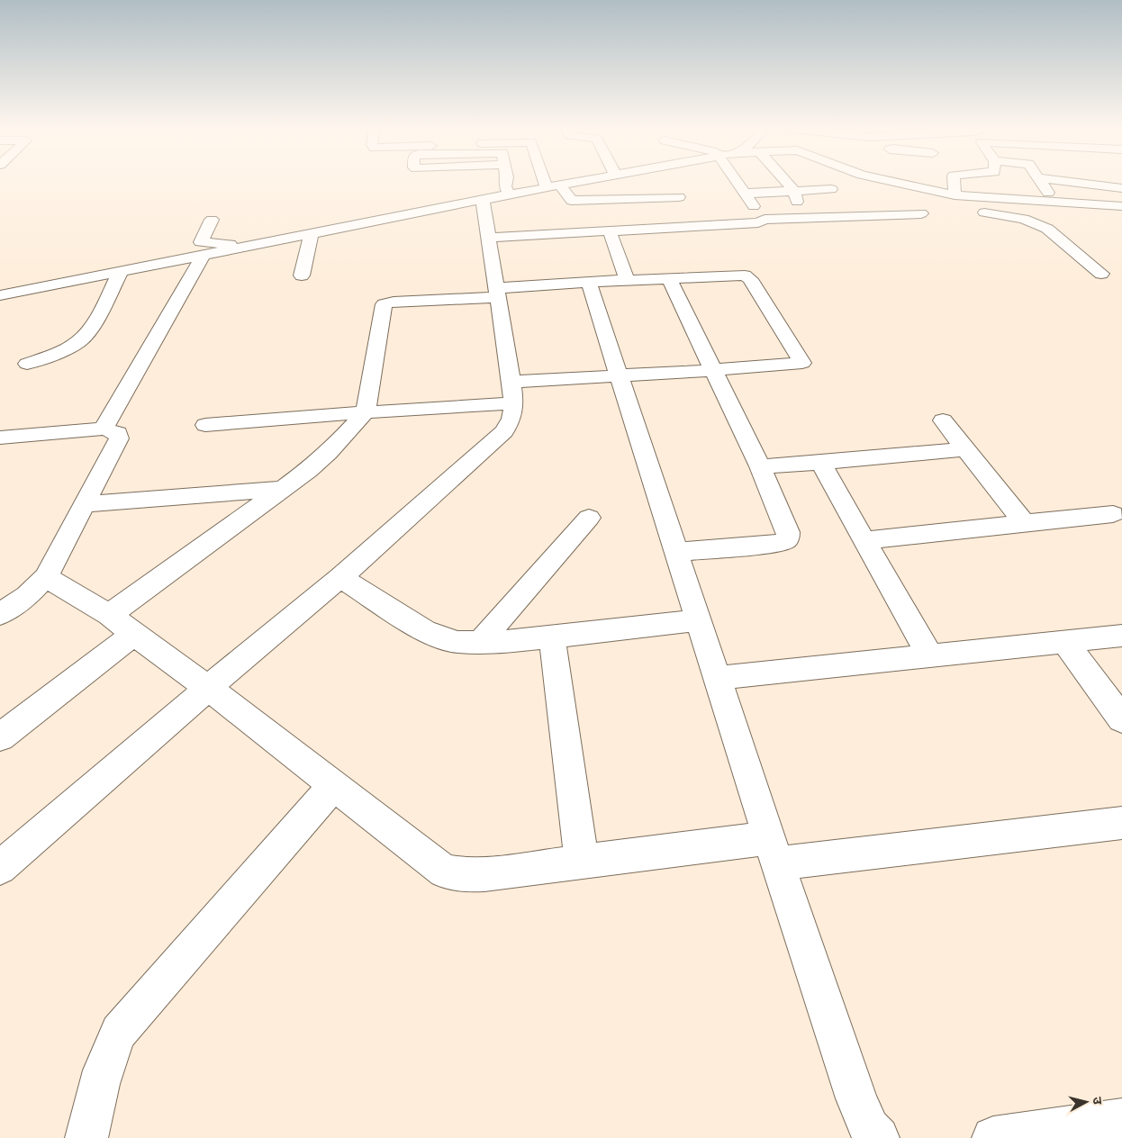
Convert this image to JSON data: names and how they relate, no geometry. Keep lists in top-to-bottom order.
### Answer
{
  "north": "right"
}
